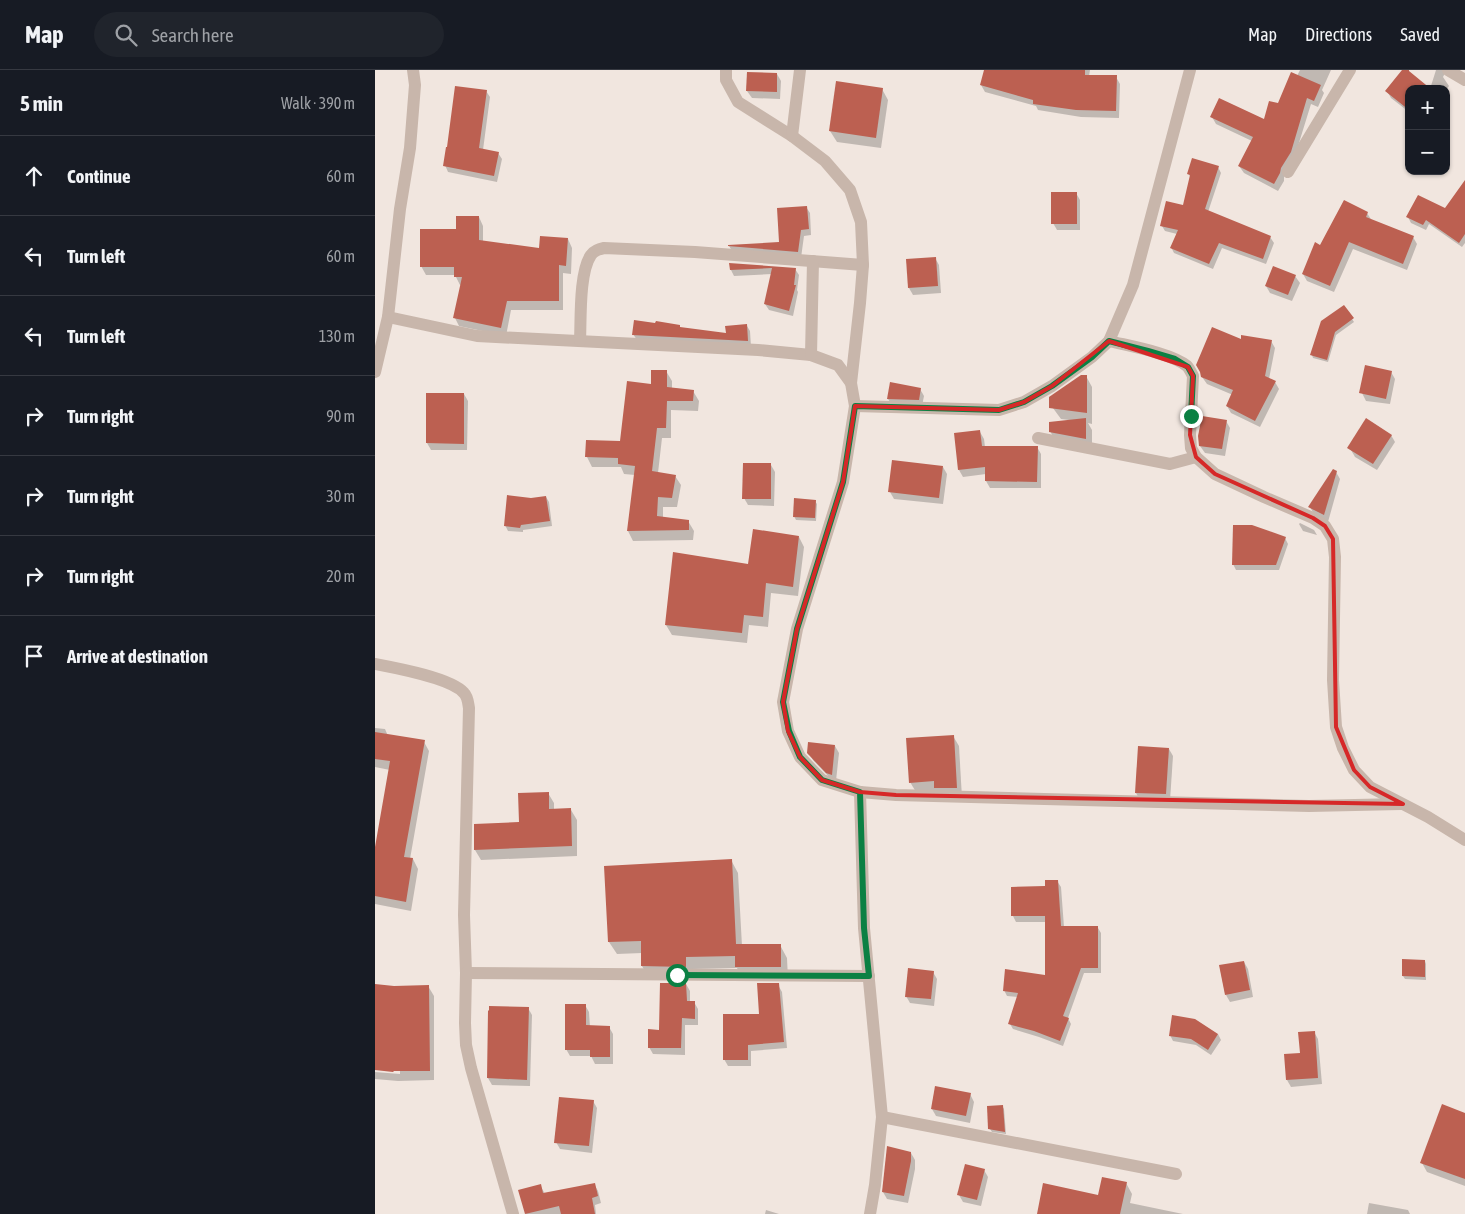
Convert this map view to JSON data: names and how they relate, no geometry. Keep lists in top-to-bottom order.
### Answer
{
  "page": {
    "header": "Map",
    "search": "Search here",
    "nav": ["Map", "Directions", "Saved"],
    "heading": ["5 min", "Walk · 390 m"],
    "map_buttons": ["+", "−"],
    "list": [
      ["Continue", "60 m"],
      ["Turn left", "60 m"],
      ["Turn left", "130 m"],
      ["Turn right", "90 m"],
      ["Turn right", "30 m"],
      ["Turn right", "20 m"],
      "Arrive at destination"
    ]
  }
}
